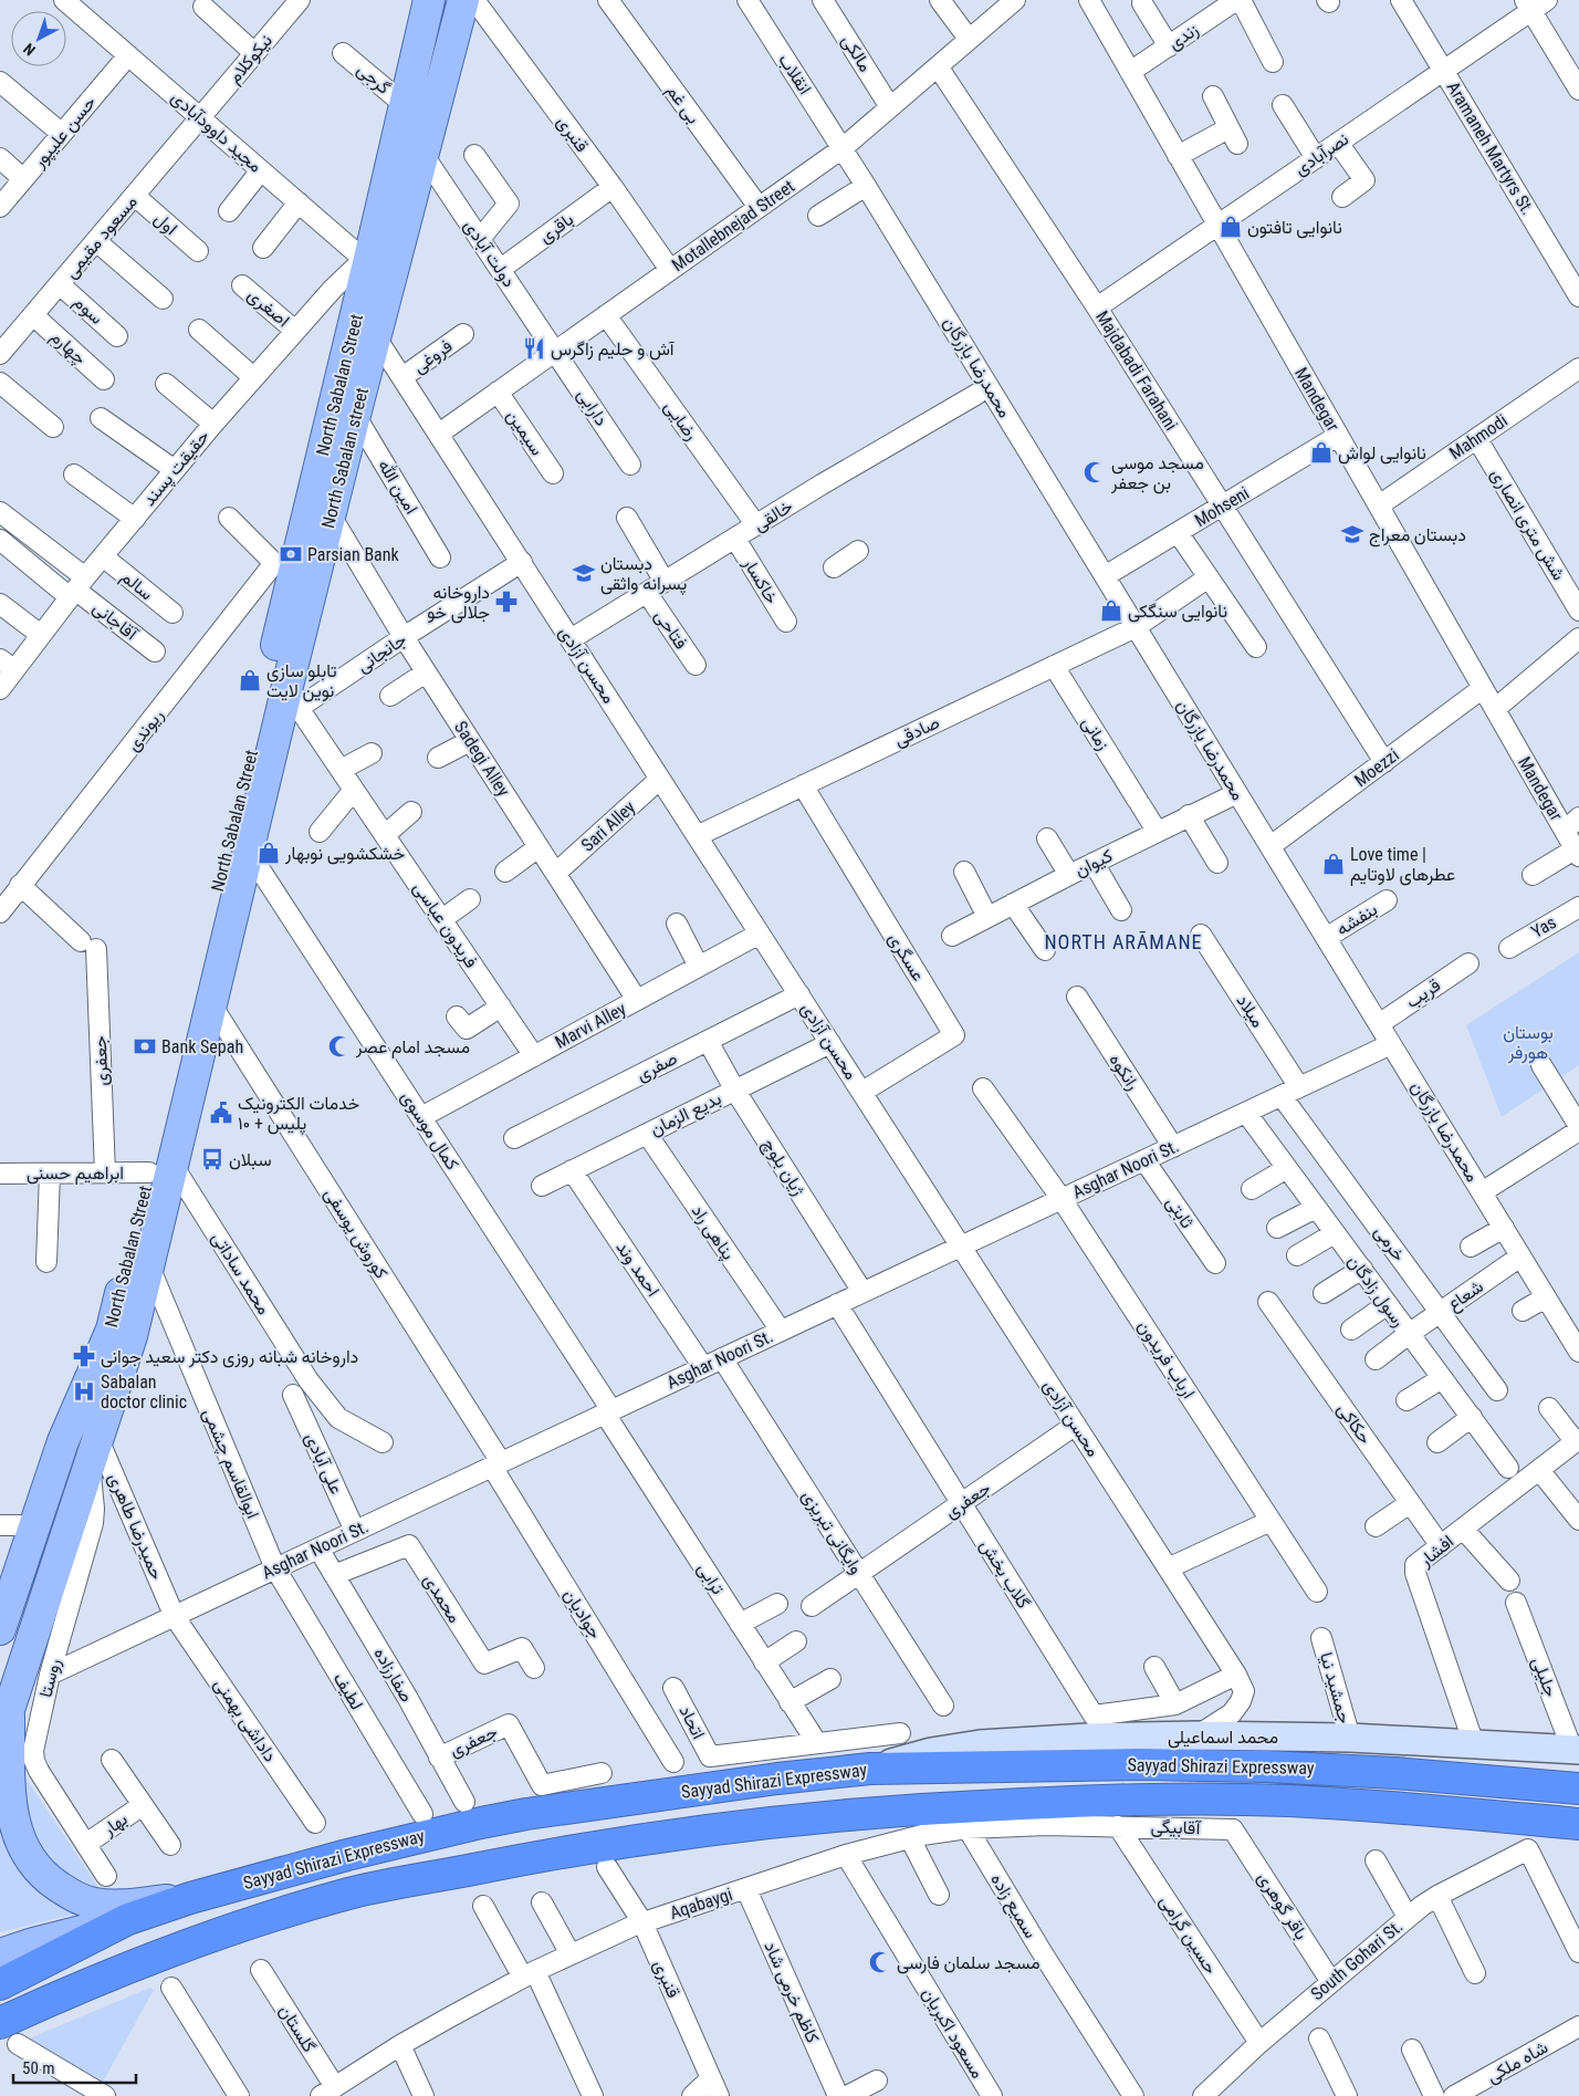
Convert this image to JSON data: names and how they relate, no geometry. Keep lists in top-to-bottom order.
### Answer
{
  "streets": {
    "highway": ["Sayyad Shirazi Expressway"],
    "main road": ["North Sabalan Street", "North Sabalan street", "محمد اسماعیلی"],
    "street": [
      "زندی",
      "مالکی",
      "نیکوکلام",
      "انقلاب",
      "گرجی",
      "بی غم",
      "حسن علیپور",
      "مجید داوودآبادی",
      "قنبری",
      "Aramaneh Martyrs St.",
      "نصرآبادی",
      "اول",
      "Motallebnejad Street",
      "باقری",
      "مسعود مقیمی",
      "دولت آبادی",
      "اصغری",
      "سوم",
      "چهارم",
      "فروغی",
      "محمدرضا بازرگان",
      "Majdabadi Farahani",
      "Mandegar",
      "دارابی",
      "رضایی",
      "سیمین",
      "Mahmodi",
      "حقیقت پسند",
      "امین الله",
      "Mohseni",
      "خالقی",
      "شش متری انصاری",
      "خاکسار",
      "سالم",
      "آقاجانی",
      "فتاحی",
      "جانجانی",
      "محسن آزادی",
      "ریوندی",
      "صادقی",
      "زمانی",
      "Sadegi Alley",
      "Moezzi",
      "Sari Alley",
      "کیوان",
      "بنفشه",
      "فریدون عباسی",
      "Yas",
      "عسگری",
      "قریب",
      "میلاد",
      "Marvi Alley",
      "جعفری",
      "صفری",
      "رانکوه",
      "بدیع الزمان",
      "کمال موسوی",
      "ژیان بلوچ",
      "Asghar Noori St.",
      "ابراهیم حسنی",
      "ثابتی",
      "پناهی راد",
      "کوروش یوسفی",
      "خرمی",
      "احمد وند",
      "محمد ساداتی",
      "رسول زادگان",
      "شعاع",
      "ارباب فریدون",
      "حکاکی",
      "ابوالقاسم چشمی",
      "علی آبادی",
      "حمیدرضا طاهری",
      "وایگانی تبریزی",
      "افشار",
      "گلاب بخش",
      "ترابی",
      "محمدی",
      "جوادیان",
      "صفارزاده",
      "جلیلی",
      "روستا",
      "جمشید نیا",
      "لطیف",
      "داداشی بهمنی",
      "اتحاد",
      "بهار",
      "آقابیگی",
      "Aqabaygi",
      "سمیع زاده",
      "باقر گوهری",
      "حسین گرامی",
      "South Gohari St.",
      "کاظم خرمی شاد",
      "گلستان",
      "مسعود اکبریان",
      "شاه ملکی"
    ]
  },
  "crossings": [
    ["زندی", "Mandegar"],
    ["مالکی", "Motallebnejad Street"],
    ["نیکوکلام", "مجید داوودآبادی"],
    ["نیکوکلام", "مسعود مقیمی"],
    ["انقلاب", "Motallebnejad Street"],
    ["انقلاب", "محمدرضا بازرگان"],
    ["گرجی", "North Sabalan Street"],
    ["بی غم", "Motallebnejad Street"],
    ["حسن علیپور", "مجید داوودآبادی"],
    ["مجید داوودآبادی", "مسعود مقیمی"],
    ["مجید داوودآبادی", "North Sabalan Street"],
    ["مجید داوودآبادی", "حقیقت پسند"],
    ["قنبری", "Motallebnejad Street"],
    ["قنبری", "باقری"],
    ["قنبری", "Aqabaygi"],
    ["Aramaneh Martyrs St.", "نصرآبادی"],
    ["نصرآبادی", "Majdabadi Farahani"],
    ["نصرآبادی", "Mandegar"],
    ["اول", "مسعود مقیمی"],
    ["Motallebnejad Street", "دولت آبادی"],
    ["Motallebnejad Street", "محمدرضا بازرگان"],
    ["Motallebnejad Street", "Majdabadi Farahani"],
    ["Motallebnejad Street", "دارابی"],
    ["Motallebnejad Street", "رضایی"],
    ["Motallebnejad Street", "سیمین"],
    ["Motallebnejad Street", "محسن آزادی"],
    ["باقری", "دولت آبادی"],
    ["مسعود مقیمی", "سوم"],
    ["مسعود مقیمی", "چهارم"],
    ["دولت آبادی", "دارابی"],
    ["دولت آبادی", "North Sabalan street"],
    ["اصغری", "حقیقت پسند"],
    ["فروغی", "محسن آزادی"],
    ["محمدرضا بازرگان", "Mohseni"],
    ["محمدرضا بازرگان", "صادقی"],
    ["محمدرضا بازرگان", "Moezzi"],
    ["محمدرضا بازرگان", "کیوان"],
    ["محمدرضا بازرگان", "بنفشه"],
    ["محمدرضا بازرگان", "قریب"],
    ["محمدرضا بازرگان", "Asghar Noori St."],
    ["محمدرضا بازرگان", "شعاع"],
    ["Majdabadi Farahani", "Mohseni"],
    ["Majdabadi Farahani", "Moezzi"],
    ["North Sabalan Street", "North Sabalan street"],
    ["North Sabalan Street", "حقیقت پسند"],
    ["North Sabalan Street", "محسن آزادی"],
    ["North Sabalan Street", "ریوندی"],
    ["North Sabalan Street", "ابراهیم حسنی"],
    ["North Sabalan Street", "محمد ساداتی"],
    ["Mandegar", "Mahmodi"],
    ["Mandegar", "Mohseni"],
    ["Mandegar", "Moezzi"],
    ["رضایی", "خالقی"],
    ["Mahmodi", "شش متری انصاری"],
    ["North Sabalan street", "امین الله"],
    ["North Sabalan street", "جانجانی"],
    ["North Sabalan street", "محسن آزادی"],
    ["North Sabalan street", "Sadegi Alley"],
    ["North Sabalan street", "فریدون عباسی"],
    ["North Sabalan street", "کمال موسوی"],
    ["North Sabalan street", "ابراهیم حسنی"],
    ["North Sabalan street", "کوروش یوسفی"],
    ["North Sabalan street", "محمد ساداتی"],
    ["North Sabalan street", "ابوالقاسم چشمی"],
    ["North Sabalan street", "حمیدرضا طاهری"],
    ["North Sabalan street", "روستا"],
    ["حقیقت پسند", "سالم"],
    ["حقیقت پسند", "آقاجانی"],
    ["خالقی", "خاکسار"],
    ["خالقی", "فتاحی"],
    ["خالقی", "محسن آزادی"],
    ["جانجانی", "محسن آزادی"],
    ["جانجانی", "Sadegi Alley"],
    ["جانجانی", "فریدون عباسی"],
    ["محسن آزادی", "صادقی"],
    ["محسن آزادی", "Sari Alley"],
    ["محسن آزادی", "عسگری"],
    ["محسن آزادی", "Marvi Alley"],
    ["محسن آزادی", "جعفری"],
    ["محسن آزادی", "صفری"],
    ["محسن آزادی", "بدیع الزمان"],
    ["محسن آزادی", "Asghar Noori St."],
    ["محسن آزادی", "گلاب بخش"],
    ["محسن آزادی", "محمد اسماعیلی"],
    ["ریوندی", "جعفری"],
    ["صادقی", "زمانی"],
    ["صادقی", "عسگری"],
    ["زمانی", "کیوان"],
    ["Sadegi Alley", "Sari Alley"],
    ["Sadegi Alley", "Marvi Alley"],
    ["فریدون عباسی", "Marvi Alley"],
    ["میلاد", "Asghar Noori St."],
    ["میلاد", "خرمی"],
    ["Marvi Alley", "کمال موسوی"],
    ["جعفری", "ابراهیم حسنی"],
    ["جعفری", "وایگانی تبریزی"],
    ["جعفری", "گلاب بخش"],
    ["جعفری", "صفارزاده"],
    ["صفری", "ژیان بلوچ"],
    ["رانکوه", "Asghar Noori St."],
    ["بدیع الزمان", "ژیان بلوچ"],
    ["بدیع الزمان", "پناهی راد"],
    ["بدیع الزمان", "احمد وند"],
    ["کمال موسوی", "Asghar Noori St."],
    ["کمال موسوی", "ترابی"],
    ["ژیان بلوچ", "Asghar Noori St."],
    ["Asghar Noori St.", "ثابتی"],
    ["Asghar Noori St.", "پناهی راد"],
    ["Asghar Noori St.", "کوروش یوسفی"],
    ["Asghar Noori St.", "خرمی"],
    ["Asghar Noori St.", "احمد وند"],
    ["Asghar Noori St.", "رسول زادگان"],
    ["Asghar Noori St.", "ارباب فریدون"],
    ["Asghar Noori St.", "ابوالقاسم چشمی"],
    ["Asghar Noori St.", "علی آبادی"],
    ["Asghar Noori St.", "حمیدرضا طاهری"],
    ["Asghar Noori St.", "وایگانی تبریزی"],
    ["Asghar Noori St.", "گلاب بخش"],
    ["Asghar Noori St.", "ترابی"],
    ["Asghar Noori St.", "جوادیان"],
    ["Asghar Noori St.", "صفارزاده"],
    ["Asghar Noori St.", "روستا"],
    ["Asghar Noori St.", "لطیف"],
    ["Asghar Noori St.", "داداشی بهمنی"],
    ["ابراهیم حسنی", "محمد ساداتی"],
    ["کوروش یوسفی", "جوادیان"],
    ["خرمی", "شعاع"],
    ["رسول زادگان", "شعاع"],
    ["حکاکی", "افشار"],
    ["ابوالقاسم چشمی", "لطیف"],
    ["حمیدرضا طاهری", "روستا"],
    ["حمیدرضا طاهری", "داداشی بهمنی"],
    ["افشار", "محمد اسماعیلی"],
    ["ترابی", "اتحاد"],
    ["محمدی", "صفارزاده"],
    ["جلیلی", "محمد اسماعیلی"],
    ["روستا", "بهار"],
    ["جمشید نیا", "محمد اسماعیلی"],
    ["محمد اسماعیلی", "Sayyad Shirazi Expressway"],
    ["آقابیگی", "Aqabaygi"],
    ["آقابیگی", "باقر گوهری"],
    ["آقابیگی", "حسین گرامی"],
    ["Aqabaygi", "سمیع زاده"],
    ["Aqabaygi", "حسین گرامی"],
    ["Aqabaygi", "کاظم خرمی شاد"],
    ["Aqabaygi", "گلستان"],
    ["Aqabaygi", "مسعود اکبریان"],
    ["باقر گوهری", "South Gohari St."],
    ["حسین گرامی", "South Gohari St."]
  ],
  "districts": ["NORTH ARĀMANE"],
  "parks": ["بوستان هورفر"],
  "places": {
    "shop": [
      "نانوایی تافتون",
      "نانوایی لواش",
      "نانوایی سنگکی",
      "تابلو سازی نوین لایت",
      "خشکشویی نوبهار",
      "Love time | عطرهای لاوتایم"
    ],
    "restaurant": ["آش و حلیم زاگرس"],
    "mosque": ["مسجد موسی بن جعفر", "مسجد امام عصر", "مسجد سلمان فارسی"],
    "school or university": ["دبستان معراج", "دبستان پسرانه واثقی"],
    "bank": ["Parsian Bank", "Bank Sepah"],
    "pharmacy": ["داروخانه جلالی خو", "داروخانه شبانه روزی دکتر سعید جوانی"],
    "public building": ["خدمات الکترونیک پلیس + ۱۰"],
    "bus stop": ["سبلان"],
    "hospital": ["Sabalan doctor clinic"]
  },
  "scale_bar": "50 m",
  "north": "bottom left"
}
